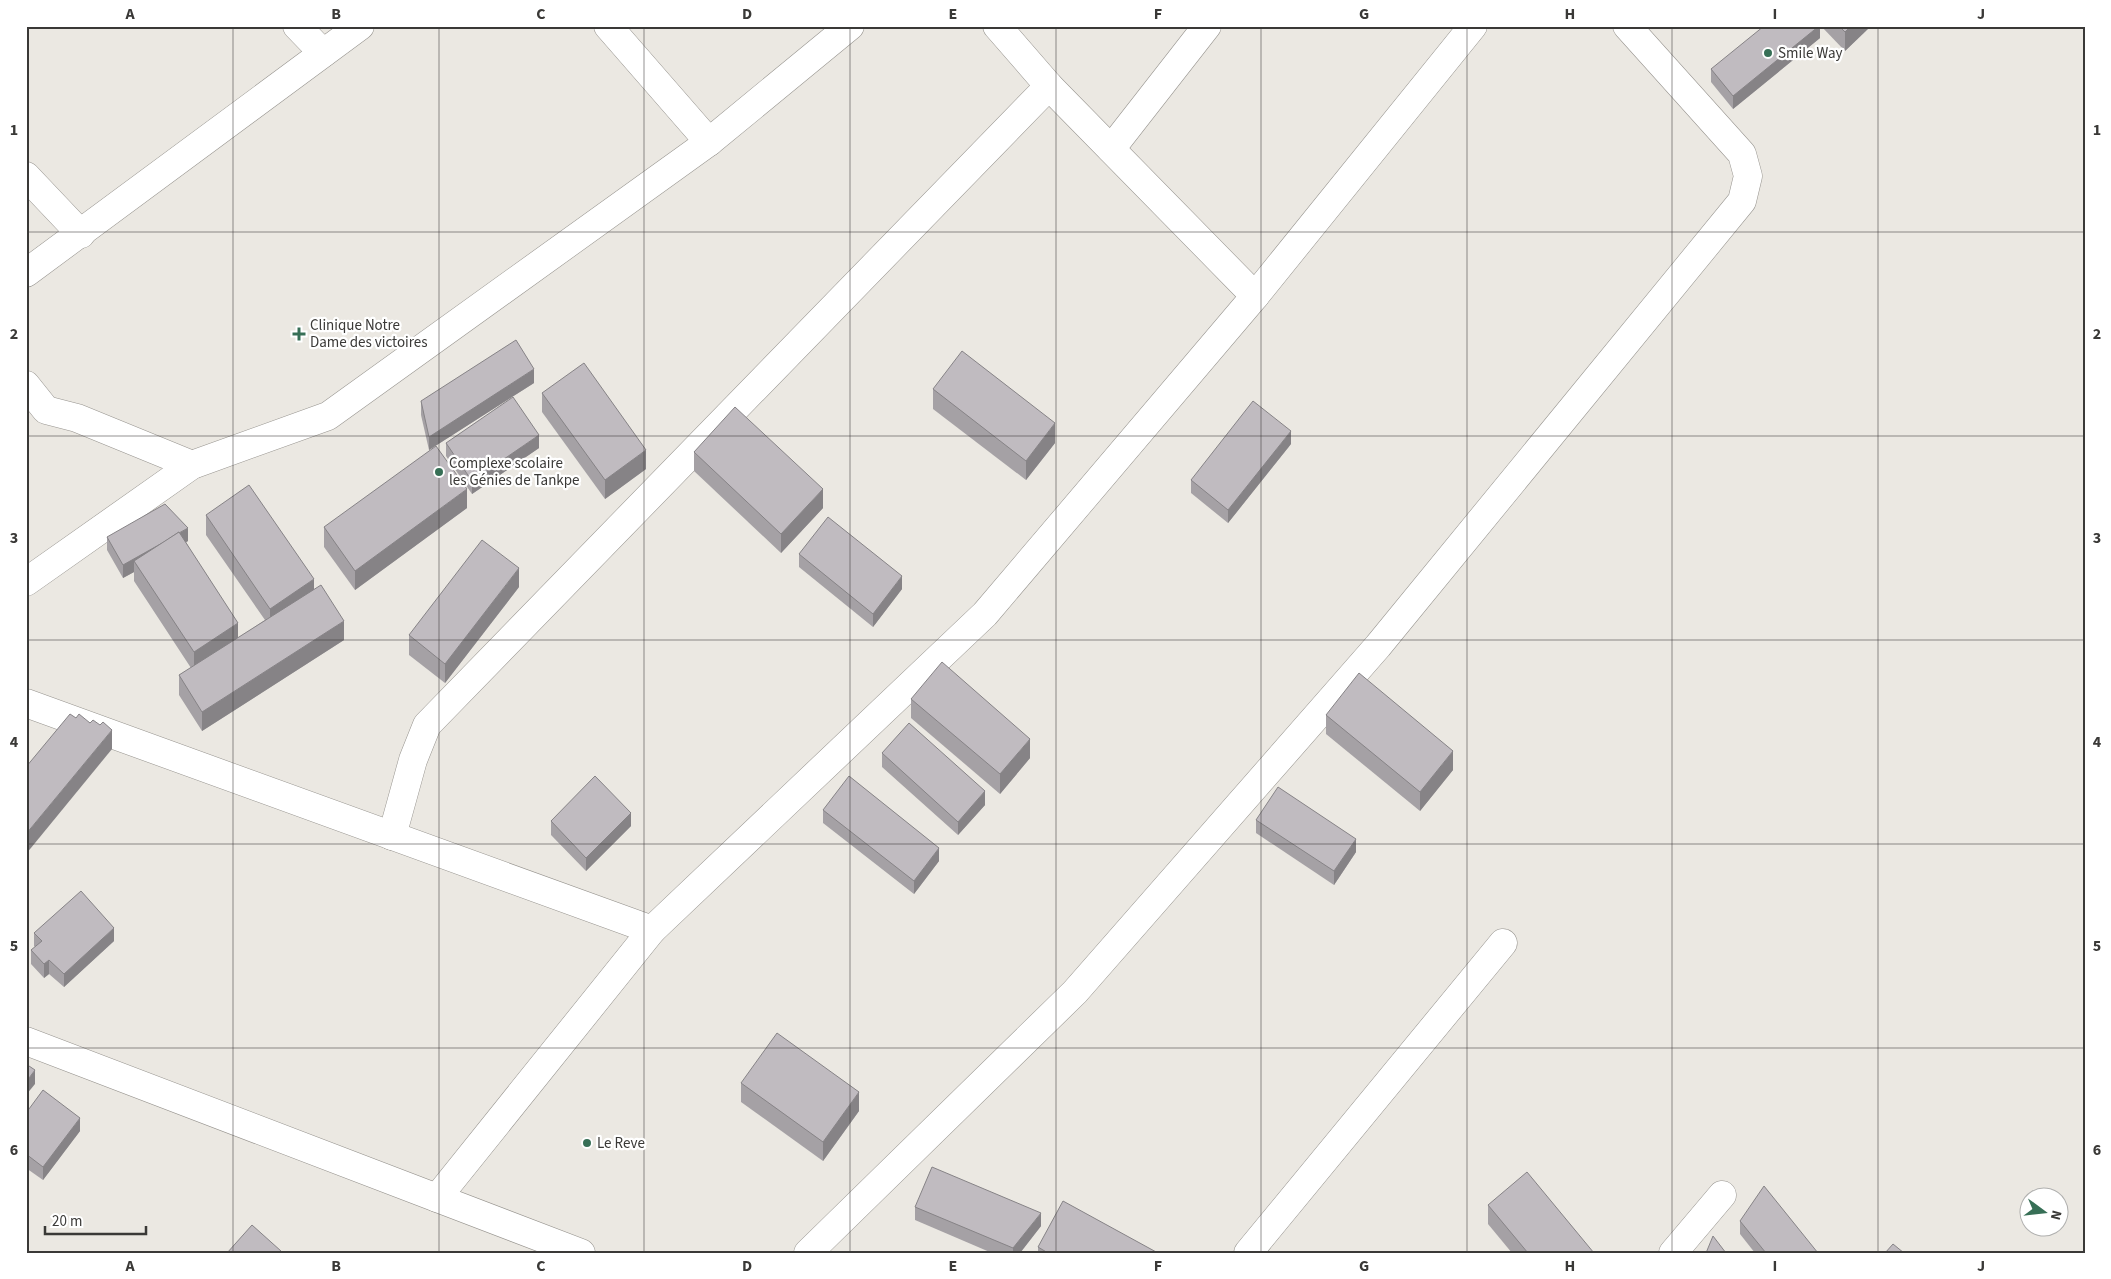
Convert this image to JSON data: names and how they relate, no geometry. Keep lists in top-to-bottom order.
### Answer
{
  "places": {
    "other": ["Smile Way", "Complexe scolaire les Génies de Tankpe", "Le Reve"],
    "health": ["Clinique Notre Dame des victoires"]
  },
  "scale_bar": "20 m",
  "north": "right",
  "grid": {
    "columns": [
      "A",
      "B",
      "C",
      "D",
      "E",
      "F",
      "G",
      "H",
      "I",
      "J"
    ],
    "rows": [
      "1",
      "2",
      "3",
      "4",
      "5",
      "6"
    ]
  }
}
